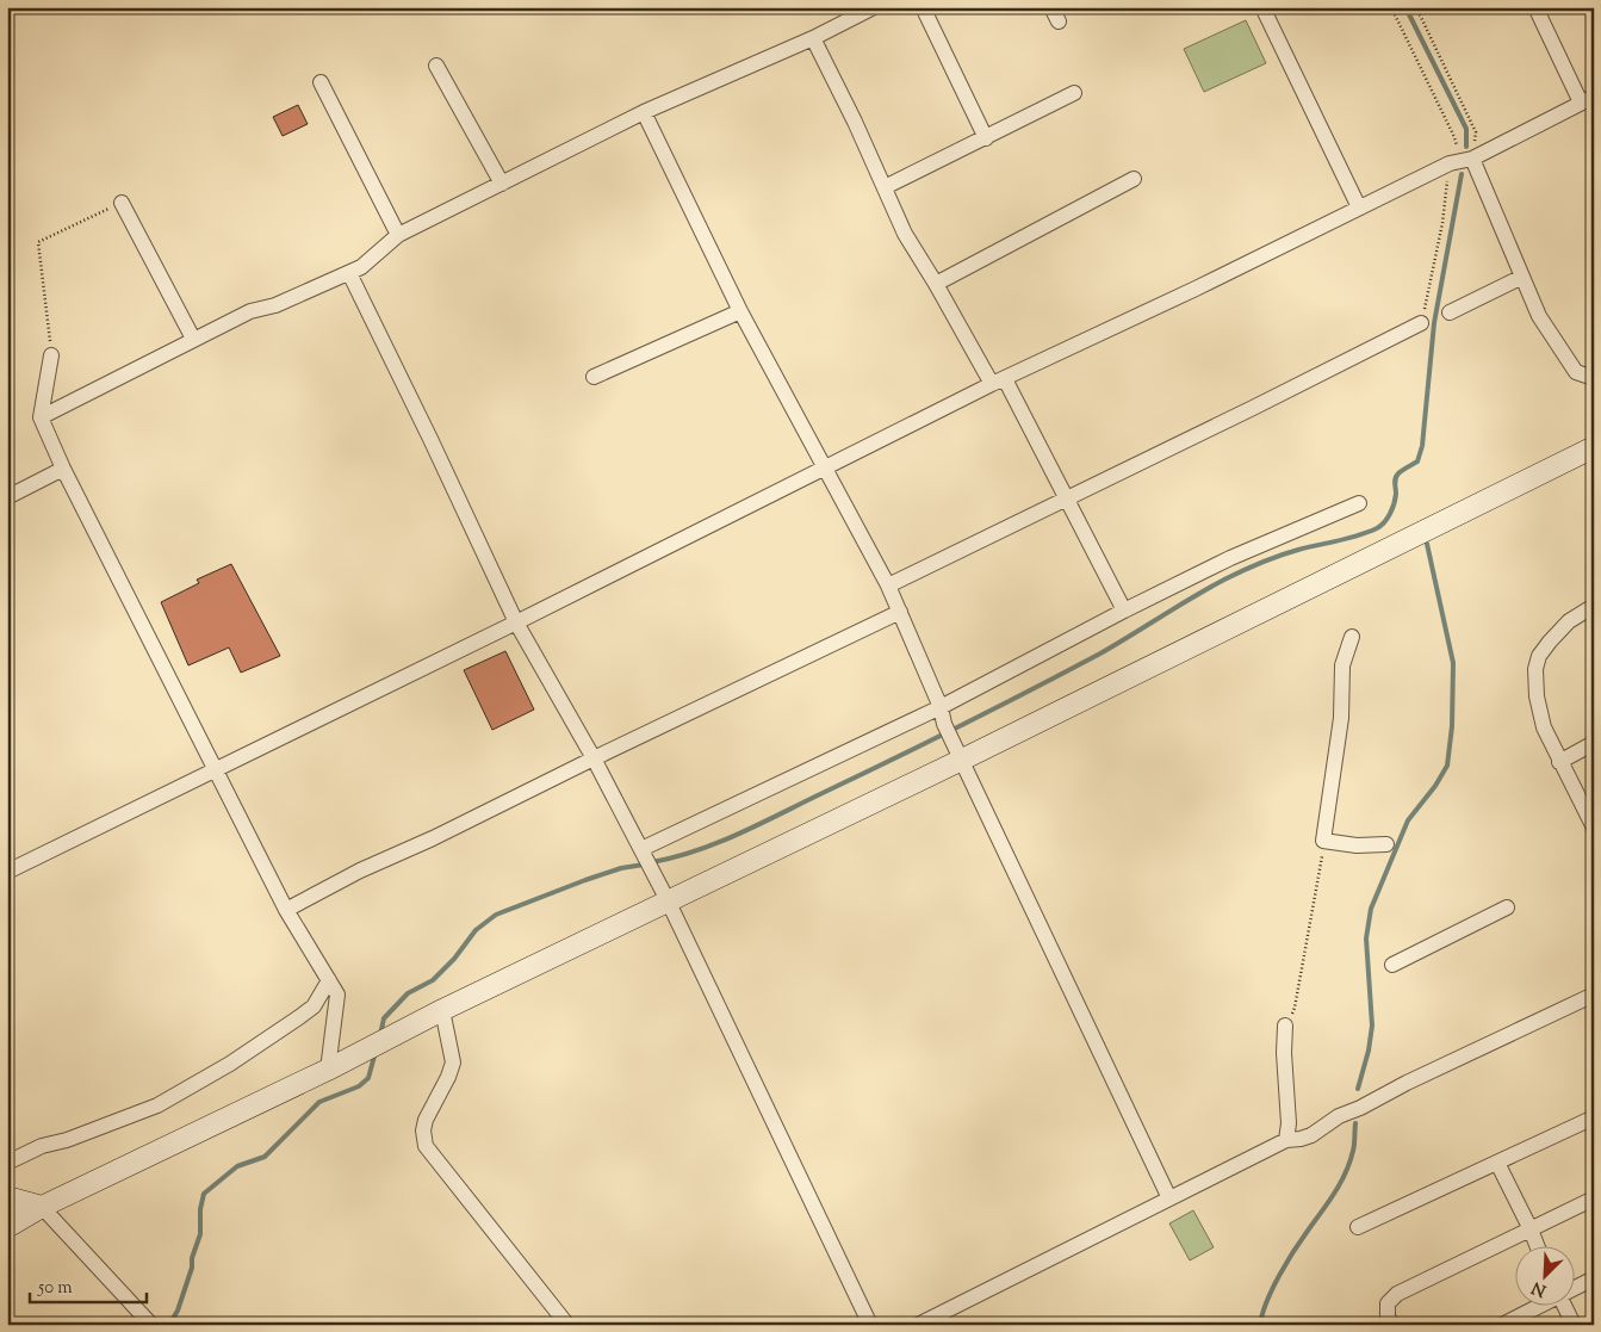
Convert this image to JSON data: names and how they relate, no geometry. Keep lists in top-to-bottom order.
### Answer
{
  "scale_bar": "50 m",
  "north": "bottom left"
}
